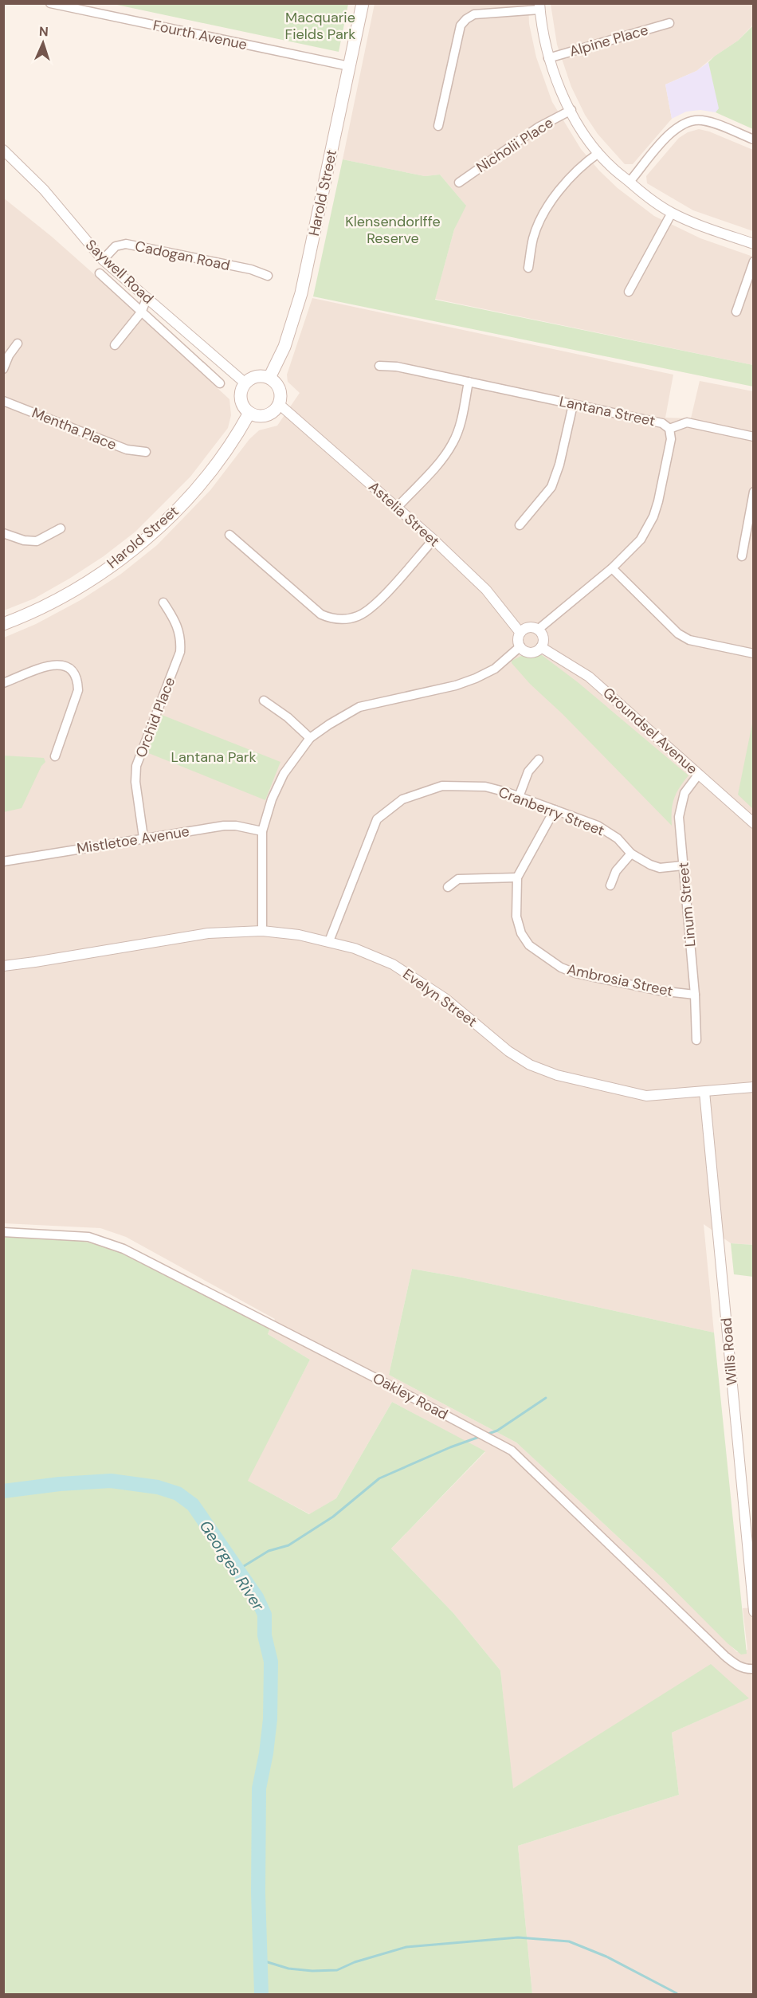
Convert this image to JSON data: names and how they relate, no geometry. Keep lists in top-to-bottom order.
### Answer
{
  "streets": {
    "main road": ["Harold Street"],
    "street": [
      "Fourth Avenue",
      "Alpine Place",
      "Nicholii Place",
      "Cadogan Road",
      "Saywell Road",
      "Lantana Street",
      "Mentha Place",
      "Astelia Street",
      "Orchid Place",
      "Groundsel Avenue",
      "Cranberry Street",
      "Mistletoe Avenue",
      "Linum Street",
      "Ambrosia Street",
      "Evelyn Street",
      "Wills Road",
      "Oakley Road"
    ]
  },
  "crossings": [
    ["Fourth Avenue", "Harold Street"],
    ["Harold Street", "Saywell Road"],
    ["Harold Street", "Astelia Street"],
    ["Cadogan Road", "Saywell Road"],
    ["Saywell Road", "Astelia Street"],
    ["Lantana Street", "Astelia Street"],
    ["Lantana Street", "Groundsel Avenue"],
    ["Astelia Street", "Groundsel Avenue"],
    ["Orchid Place", "Mistletoe Avenue"],
    ["Groundsel Avenue", "Linum Street"],
    ["Cranberry Street", "Linum Street"],
    ["Cranberry Street", "Ambrosia Street"],
    ["Cranberry Street", "Evelyn Street"],
    ["Linum Street", "Ambrosia Street"],
    ["Evelyn Street", "Wills Road"]
  ],
  "water": ["Georges River"],
  "parks": ["Macquarie Fields Park", "Klensendorlffe Reserve", "Lantana Park"],
  "north": "top"
}
